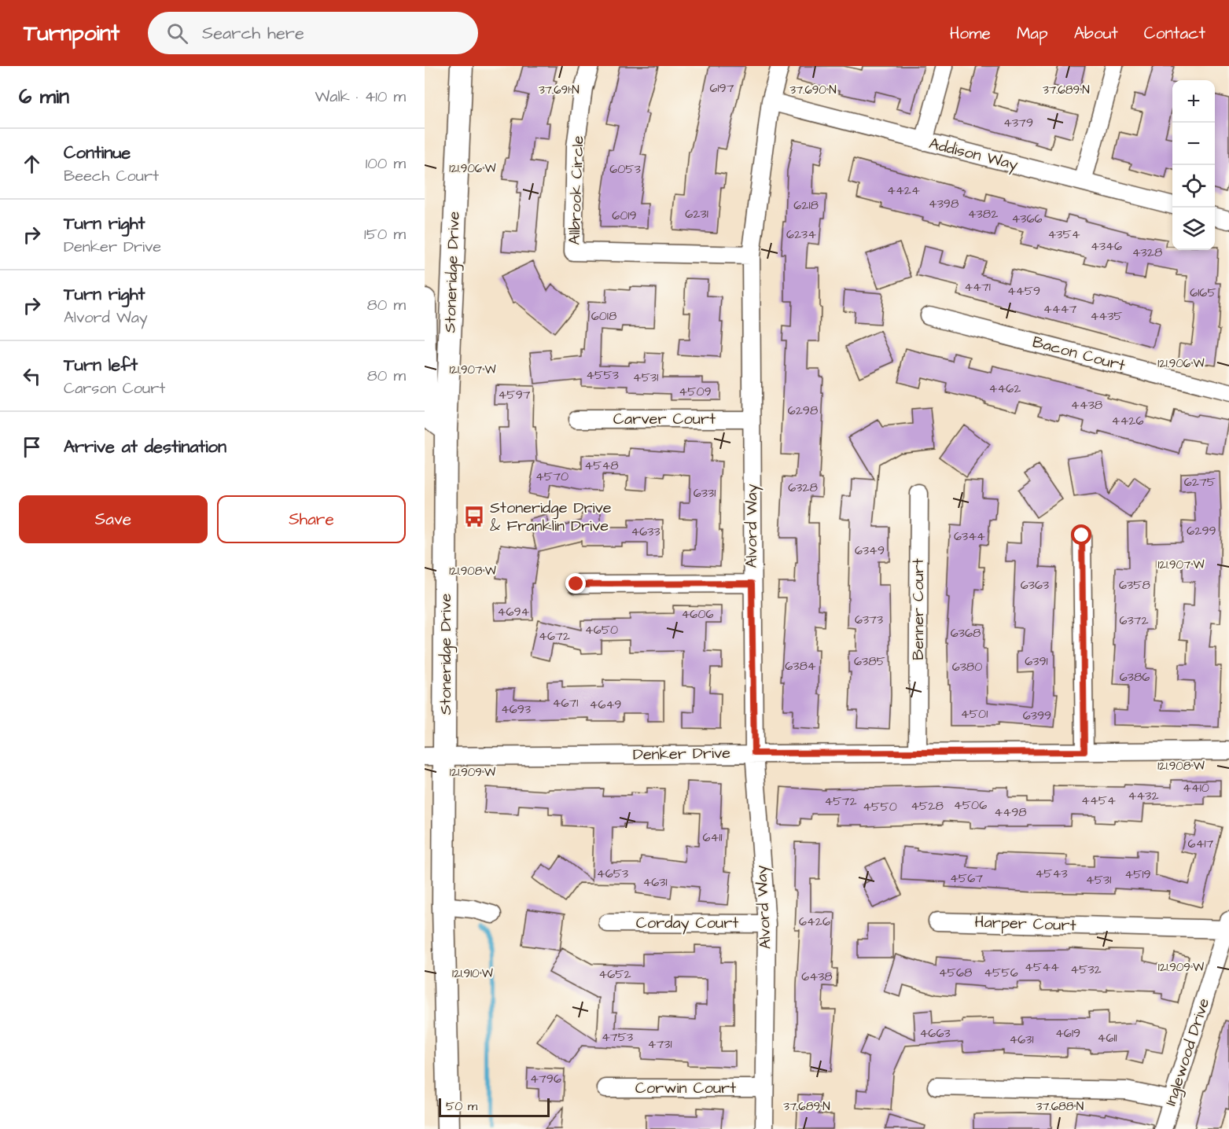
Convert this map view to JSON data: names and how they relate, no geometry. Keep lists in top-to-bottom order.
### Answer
{
  "streets": {
    "main road": ["Stoneridge Drive"],
    "street": [
      "Addison Way",
      "Allbrook Circle",
      "Bacon Court",
      "Carver Court",
      "Alvord Way",
      "Benner Court",
      "Denker Drive",
      "Corday Court",
      "Harper Court",
      "Inglewood Drive",
      "Corwin Court"
    ]
  },
  "crossings": [
    ["Addison Way", "Alvord Way"],
    ["Allbrook Circle", "Alvord Way"],
    ["Stoneridge Drive", "Denker Drive"],
    ["Carver Court", "Alvord Way"],
    ["Alvord Way", "Denker Drive"],
    ["Alvord Way", "Corday Court"],
    ["Alvord Way", "Corwin Court"],
    ["Benner Court", "Denker Drive"],
    ["Harper Court", "Inglewood Drive"]
  ],
  "places": {
    "bus stop": ["Stoneridge Drive & Franklin Drive"]
  },
  "house_numbers": [
    "6197",
    "4379",
    "6053",
    "4424",
    "4398",
    "6218",
    "6231",
    "4382",
    "6019",
    "4366",
    "6234",
    "4354",
    "4346",
    "4328",
    "4471",
    "4459",
    "6165",
    "4447",
    "6018",
    "4435",
    "4553",
    "4531",
    "4462",
    "4509",
    "4597",
    "4438",
    "6298",
    "4426",
    "4548",
    "4570",
    "6275",
    "6328",
    "6331",
    "6299",
    "4633",
    "6344",
    "6349",
    "6363",
    "6358",
    "4694",
    "4606",
    "6373",
    "6372",
    "4650",
    "6368",
    "4672",
    "6385",
    "6391",
    "6384",
    "6380",
    "6386",
    "4671",
    "4649",
    "4693",
    "4501",
    "6399",
    "4410",
    "4432",
    "4454",
    "4572",
    "4506",
    "4528",
    "4550",
    "4498",
    "6411",
    "6417",
    "4653",
    "4543",
    "4519",
    "4567",
    "4531",
    "4631",
    "6426",
    "4544",
    "4532",
    "4568",
    "4556",
    "4652",
    "6438",
    "4663",
    "4619",
    "4753",
    "4611",
    "4631",
    "4731",
    "4796"
  ],
  "scale_bar": "50 m",
  "page": {
    "header": "Turnpoint",
    "search": "Search here",
    "nav": [
      "Home",
      "Map",
      "About",
      "Contact"
    ],
    "heading": ["6 min", "Walk · 410 m"],
    "map_buttons": ["+", "−"],
    "list": [
      ["Continue", "Beech Court", "100 m"],
      ["Turn right", "Denker Drive", "150 m"],
      ["Turn right", "Alvord Way", "80 m"],
      ["Turn left", "Carson Court", "80 m"],
      "Arrive at destination"
    ],
    "buttons": ["Save", "Share"],
    "scale": "50 m"
  },
  "coordinates": [
    "37.691°N",
    "37.690°N",
    "37.689°N",
    "121.906°W",
    "121.907°W",
    "121.908°W",
    "121.909°W",
    "121.910°W",
    "37.688°N"
  ]
}
